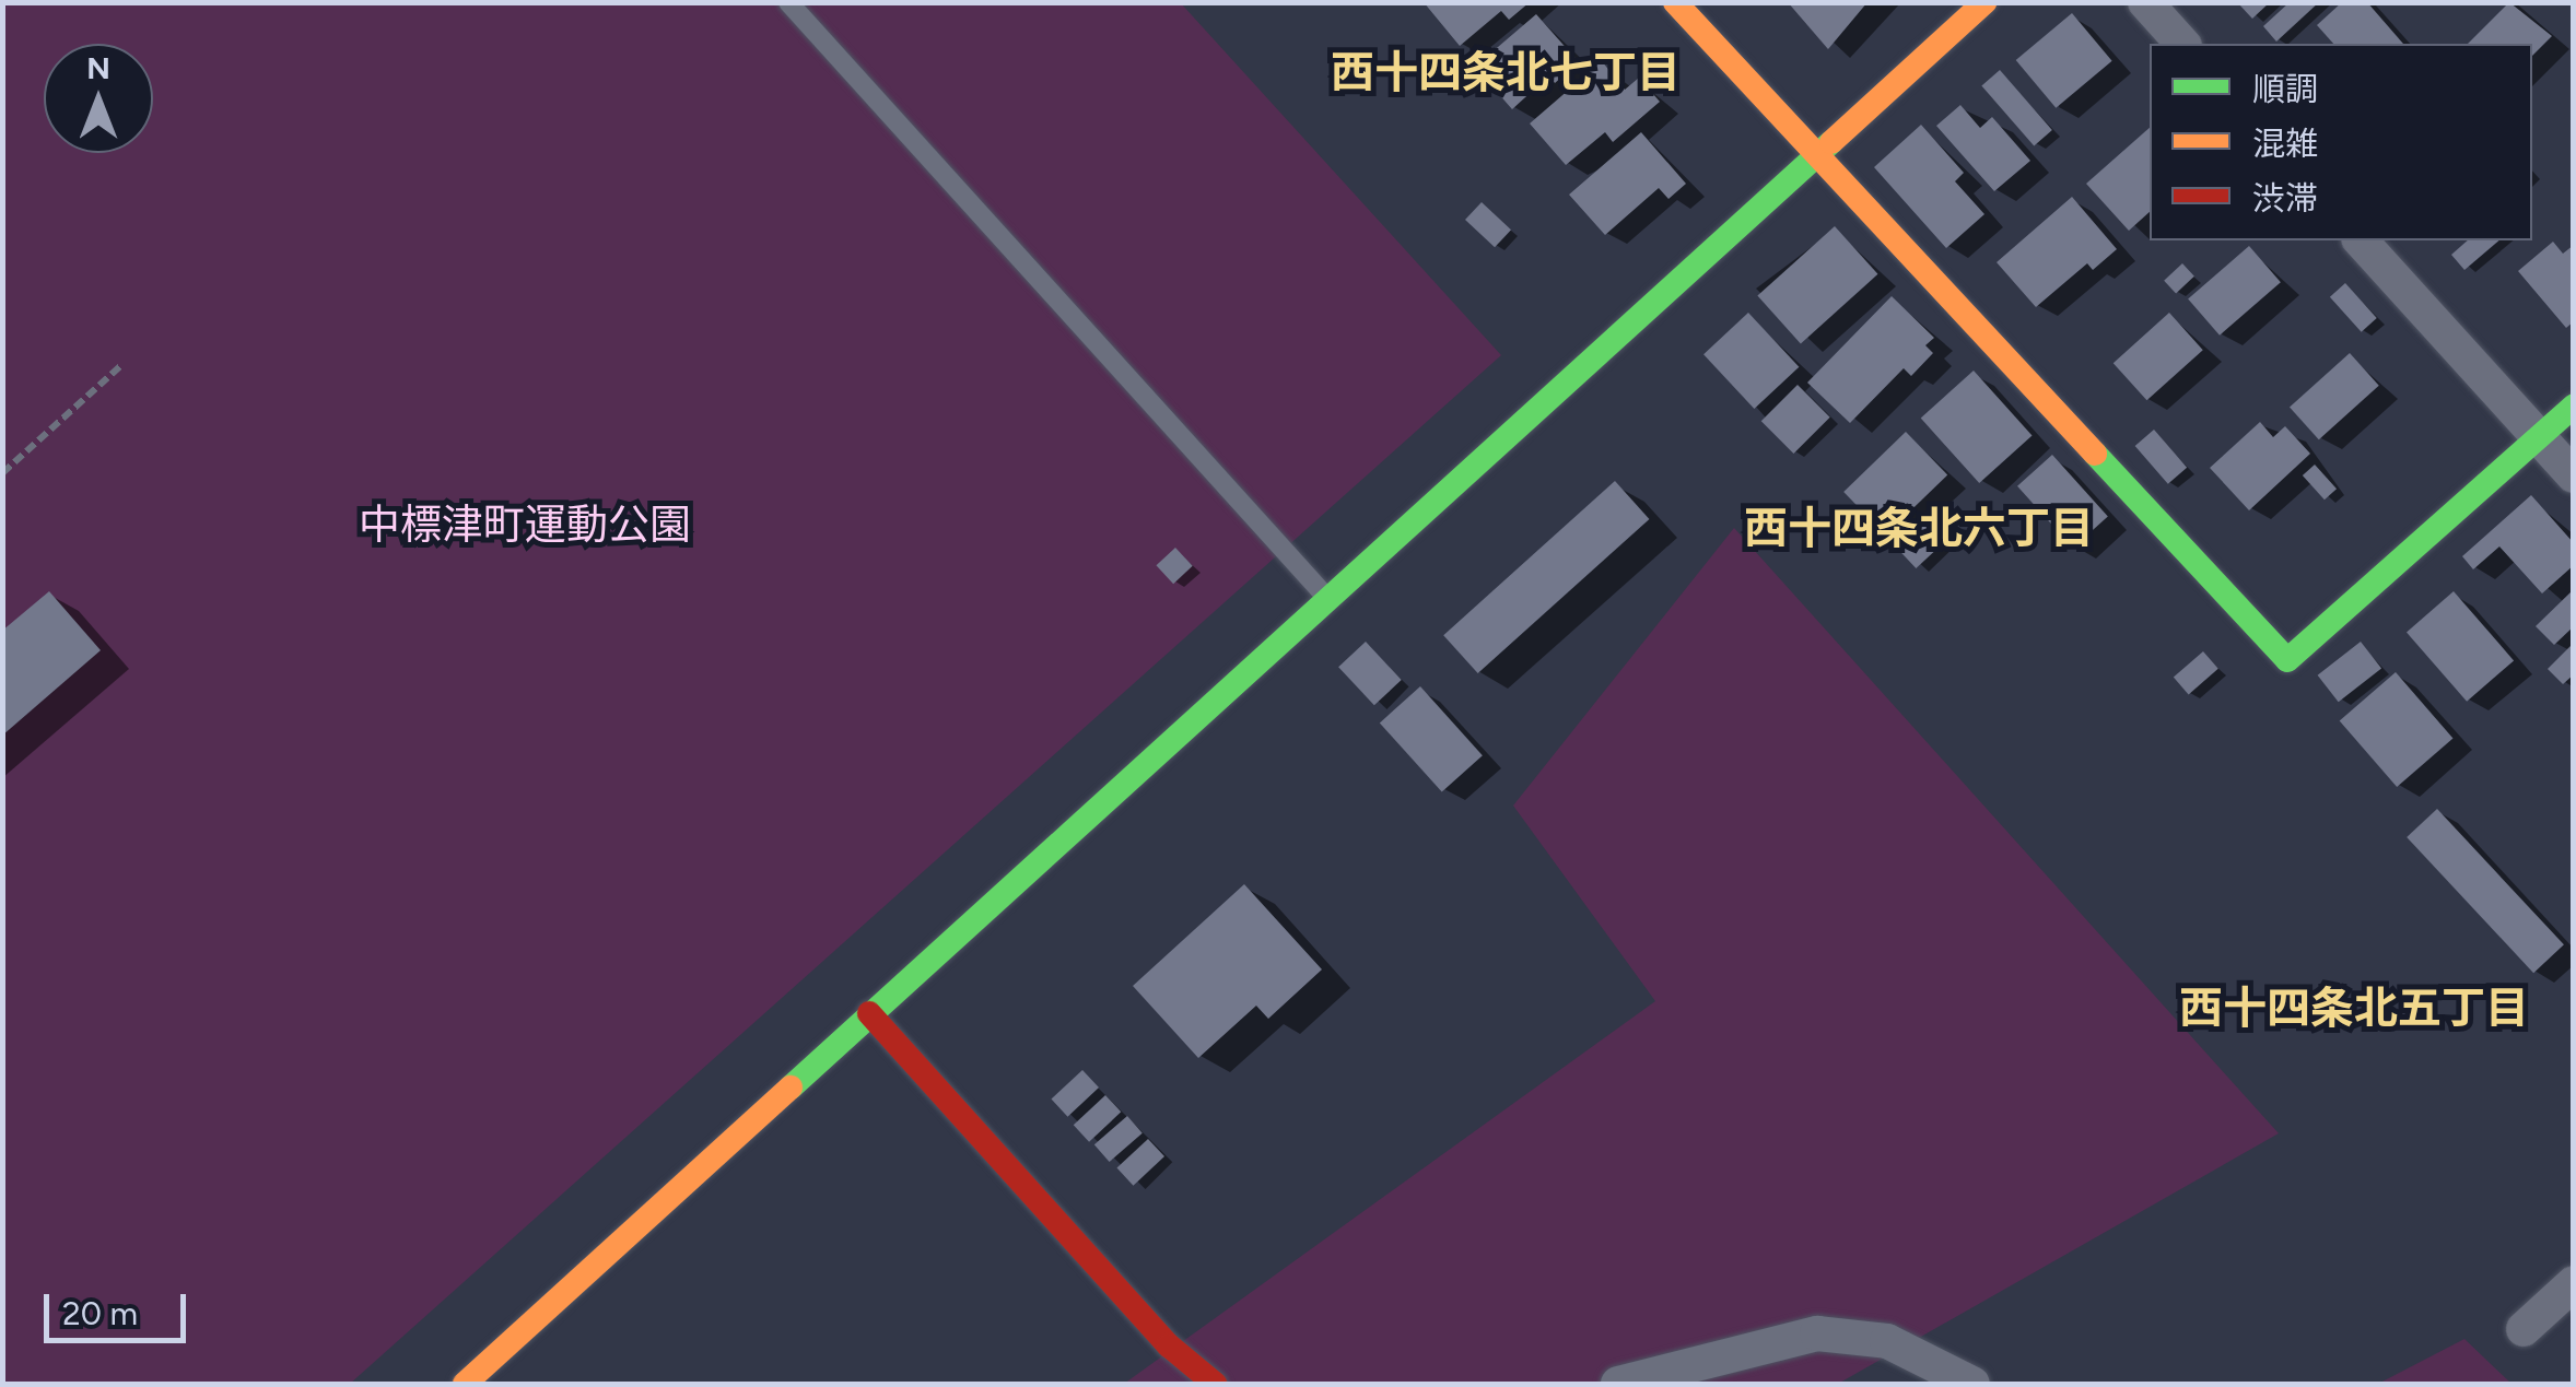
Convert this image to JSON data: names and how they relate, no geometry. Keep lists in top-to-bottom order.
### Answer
{
  "districts": ["西十四条北七丁目", "西十四条北六丁目", "西十四条北五丁目"],
  "parks": ["中標津町運動公園"],
  "legend": ["順調", "混雑", "渋滞"],
  "scale_bar": "20 m",
  "north": "top"
}
